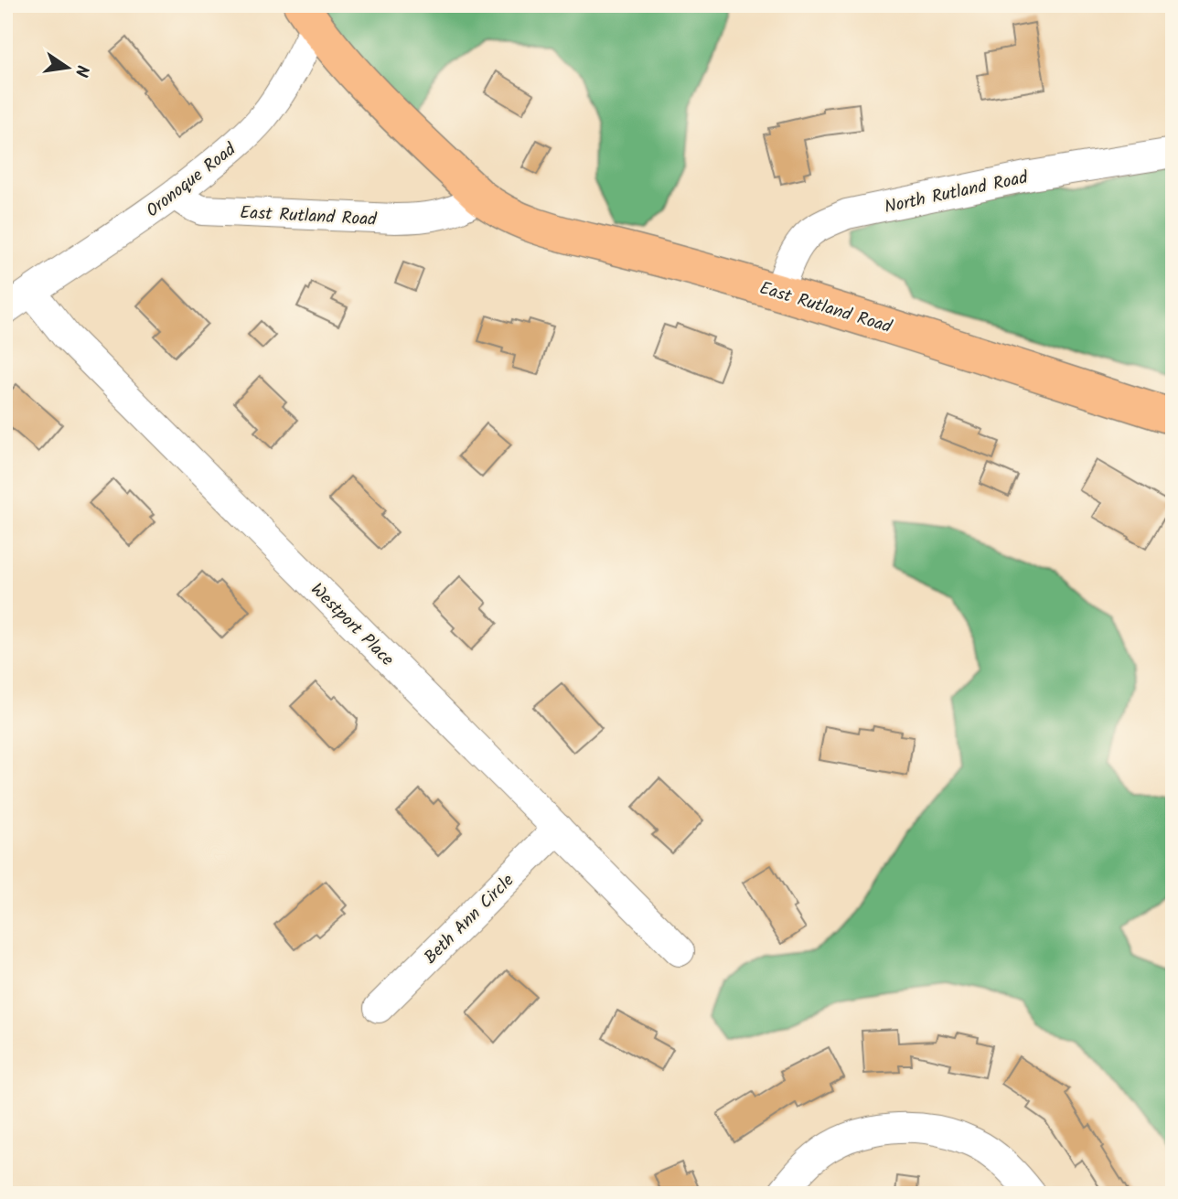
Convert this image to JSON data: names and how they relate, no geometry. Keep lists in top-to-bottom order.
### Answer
{
  "streets": {
    "main road": ["East Rutland Road"],
    "street": [
      "Oronoque Road",
      "North Rutland Road",
      "Westport Place",
      "Beth Ann Circle"
    ]
  },
  "crossings": [
    ["Oronoque Road", "East Rutland Road"],
    ["Oronoque Road", "Westport Place"],
    ["North Rutland Road", "East Rutland Road"],
    ["Westport Place", "Beth Ann Circle"]
  ],
  "north": "right"
}
